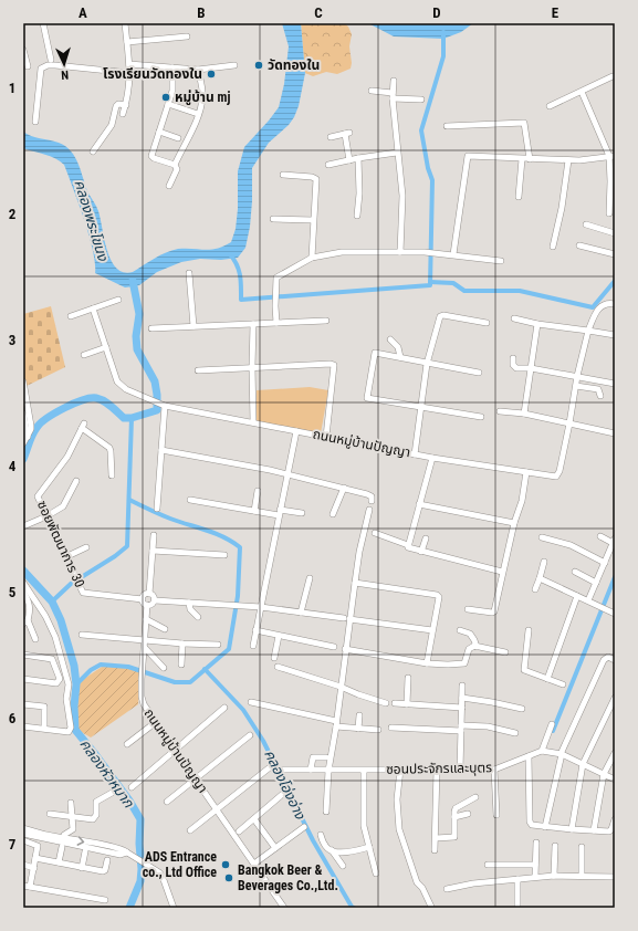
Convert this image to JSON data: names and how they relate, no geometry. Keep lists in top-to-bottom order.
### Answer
{
  "streets": {
    "street": ["ถนนหมู่บ้านปัญญา", "ซอยพัฒนาการ 30", "ซอนประจักรและบุตร"]
  },
  "crossings": [
    ["ถนนหมู่บ้านปัญญา", "ซอยพัฒนาการ 30"]
  ],
  "water": ["คลองพระโขนง", "คลองหัวหมาก", "คลองโอ่งอ่าง"],
  "places": [
    "วัดทองใน",
    "โรงเรียนวัดทองใน",
    "หมู่บ้าน mj",
    "ADS Entrance co., Ltd Office",
    "Bangkok Beer & Beverages Co.,Ltd."
  ],
  "north": "bottom",
  "grid": {
    "columns": [
      "A",
      "B",
      "C",
      "D",
      "E"
    ],
    "rows": [
      "1",
      "2",
      "3",
      "4",
      "5",
      "6",
      "7"
    ]
  }
}
